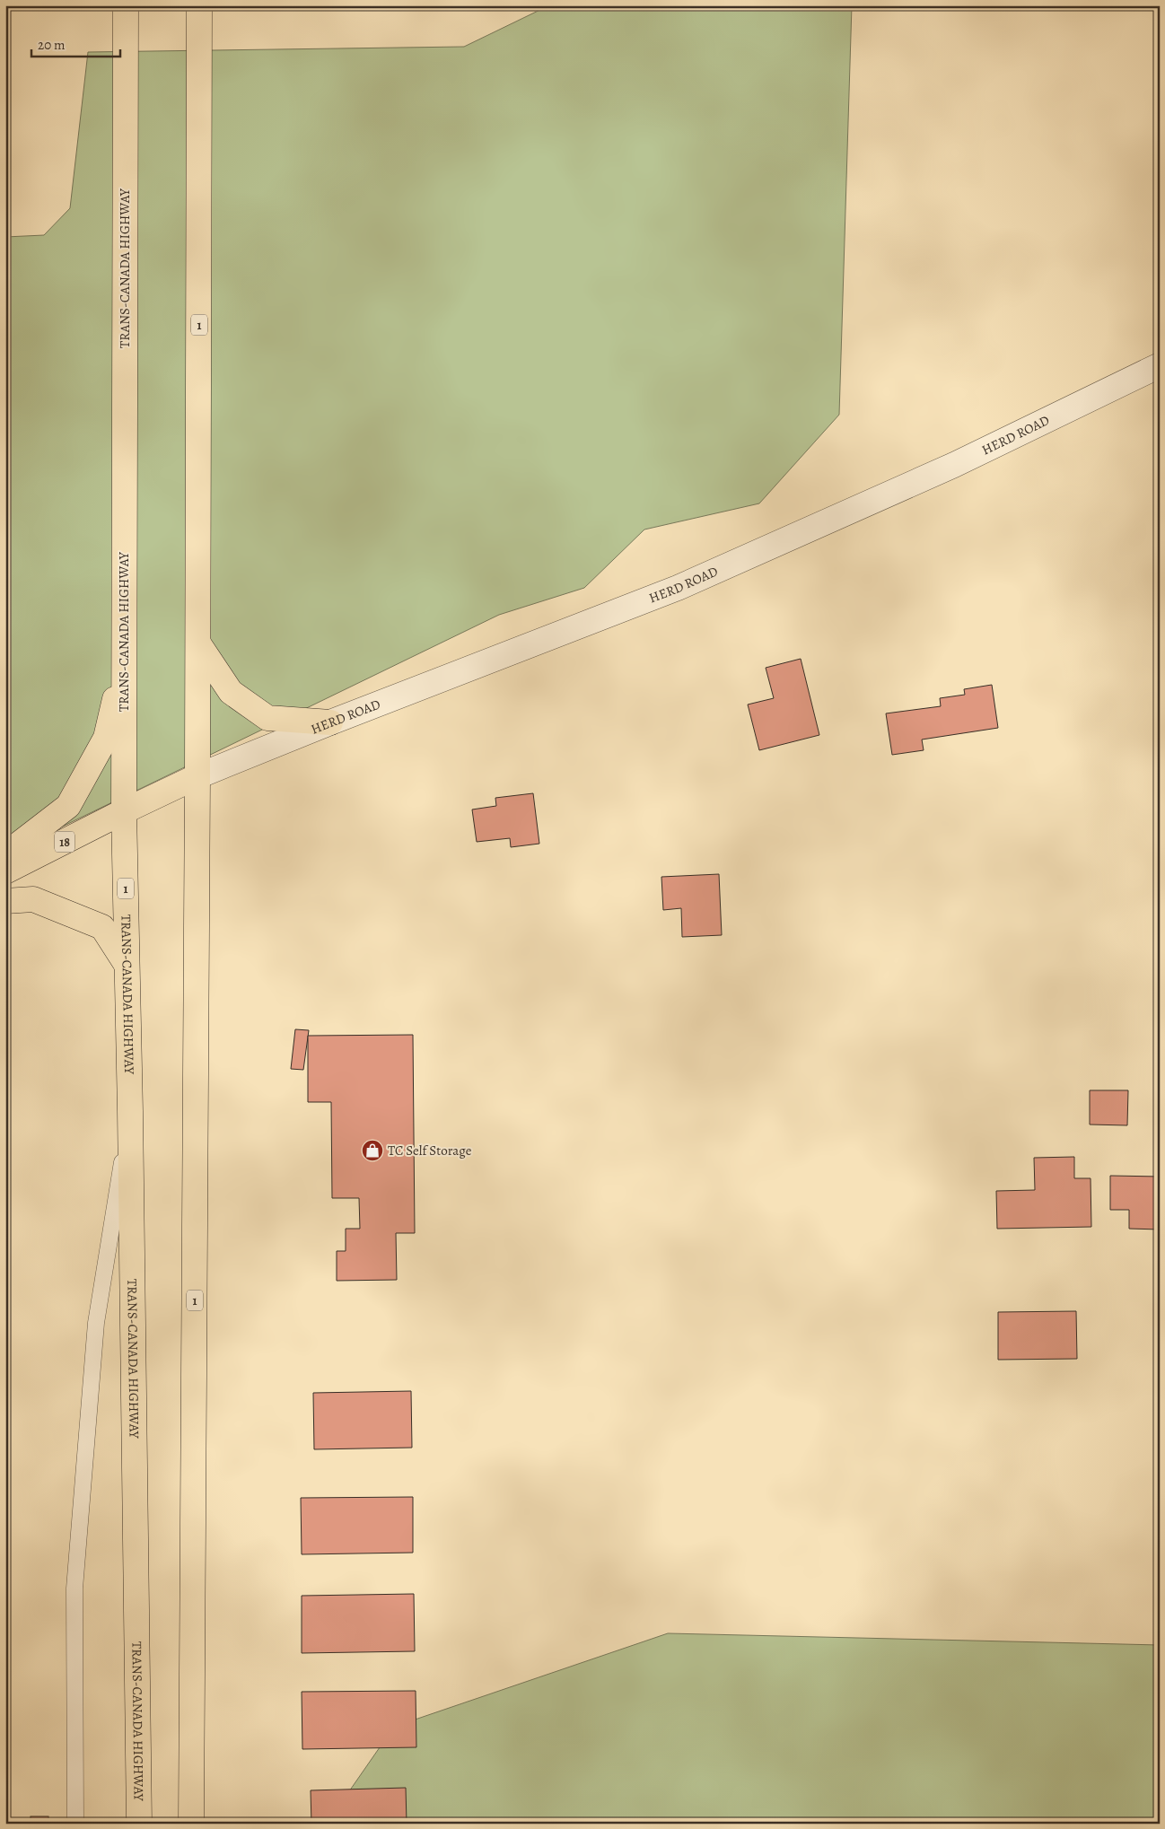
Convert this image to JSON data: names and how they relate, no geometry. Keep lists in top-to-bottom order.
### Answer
{
  "streets": {
    "main road": ["TRANS-CANADA HIGHWAY", "1", "18"],
    "street": ["HERD ROAD"]
  },
  "crossings": [
    ["TRANS-CANADA HIGHWAY", "18"],
    ["1", "HERD ROAD"],
    ["1", "18"],
    ["HERD ROAD", "18"]
  ],
  "places": {
    "shop": ["TC Self Storage"]
  },
  "scale_bar": "20 m"
}
